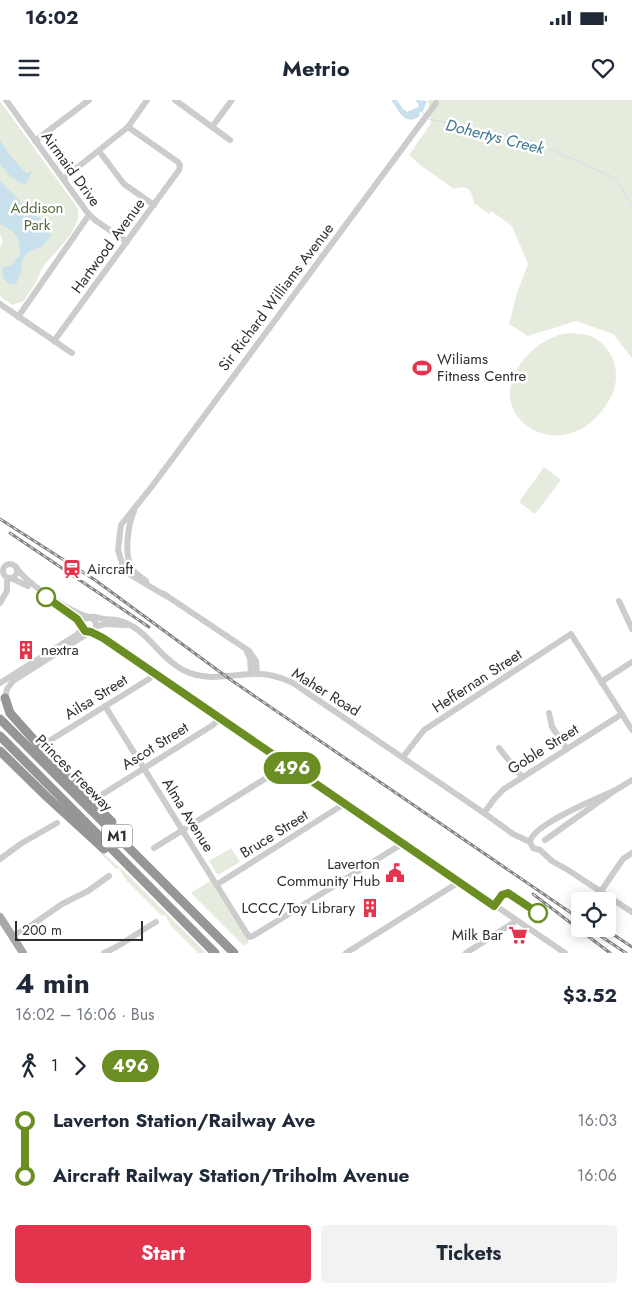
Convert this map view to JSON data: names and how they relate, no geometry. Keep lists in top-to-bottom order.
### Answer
{
  "streets": {
    "highway": ["Princes Freeway", "M1"],
    "street": [
      "Airmaid Drive",
      "Hartwood Avenue",
      "Sir Richard Williams Avenue",
      "Heffernan Street",
      "Maher Road",
      "Ailsa Street",
      "Ascot Street",
      "Goble Street",
      "Alma Avenue",
      "Bruce Street"
    ]
  },
  "crossings": [
    ["Airmaid Drive", "Hartwood Avenue"],
    ["Sir Richard Williams Avenue", "Maher Road"],
    ["Heffernan Street", "Maher Road"],
    ["Maher Road", "Goble Street"],
    ["Ailsa Street", "Alma Avenue"],
    ["Ascot Street", "Alma Avenue"],
    ["Alma Avenue", "Bruce Street"]
  ],
  "water": ["Dohertys Creek"],
  "parks": ["Addison Park"],
  "places": {
    "sports": ["Wiliams Fitness Centre"],
    "station": ["Aircraft"],
    "building": ["nextra", "LCCC/Toy Library"],
    "public building": ["Laverton Community Hub"],
    "supermarket": ["Milk Bar"]
  },
  "lines": ["bus line 496"],
  "scale_bar": "200 m",
  "page": {
    "status": "16:02",
    "header": "Metrio",
    "on_map": "496",
    "scale": "200 m",
    "heading": ["4 min", "16:02 – 16:06 · Bus", "$3.52"],
    "legs": ["1", "496"],
    "list": [
      {
        "name": "Laverton Station/Railway Ave",
        "value": "16:03"
      },
      {
        "name": "Aircraft Railway Station/Triholm Avenue",
        "value": "16:06"
      }
    ],
    "buttons": ["Start", "Tickets"]
  }
}
